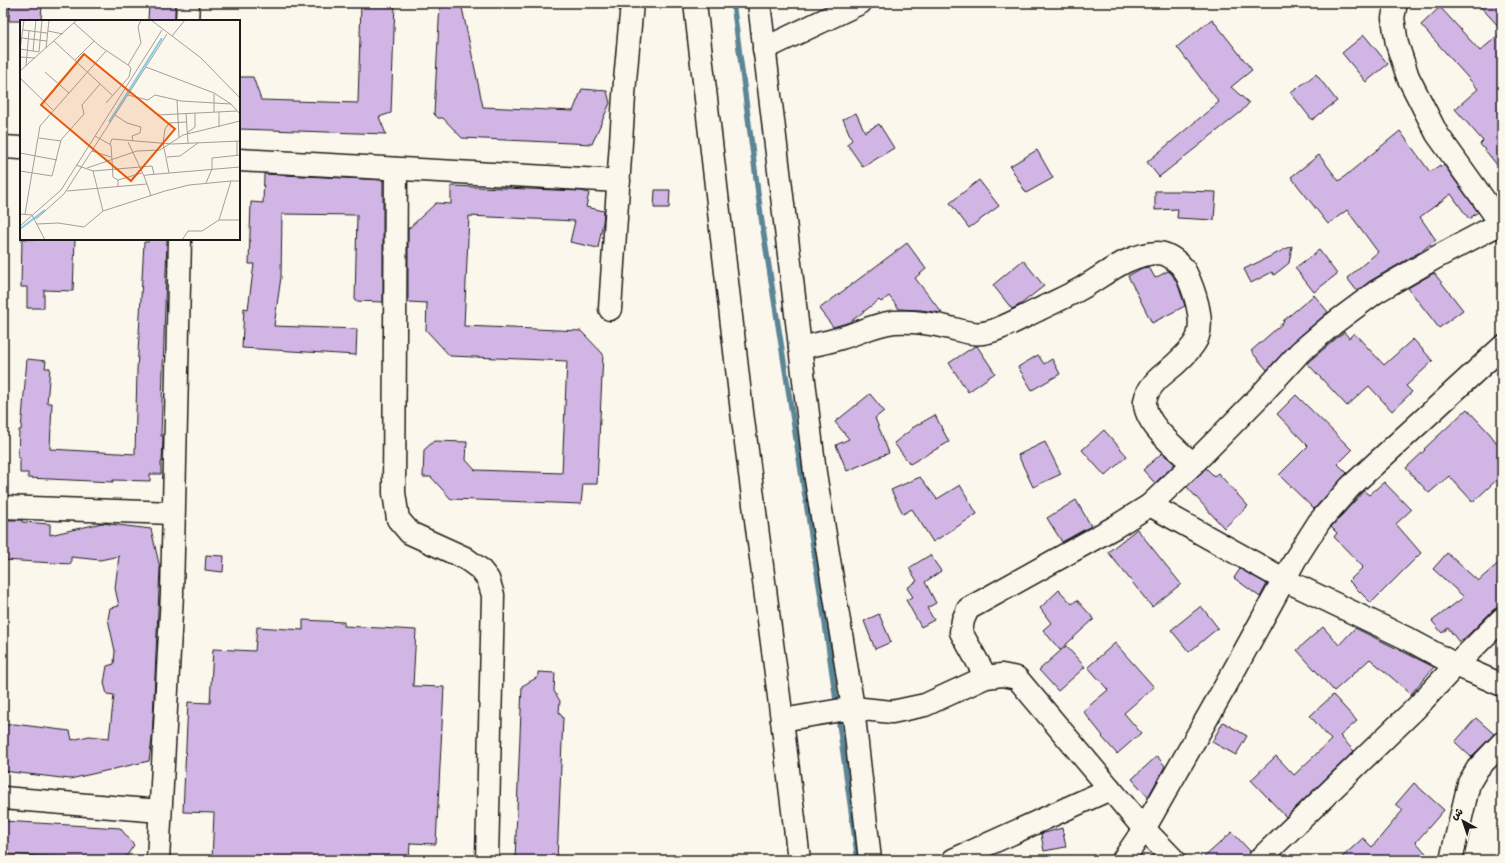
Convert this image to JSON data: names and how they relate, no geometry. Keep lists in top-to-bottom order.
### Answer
{
  "north": "top left"
}
